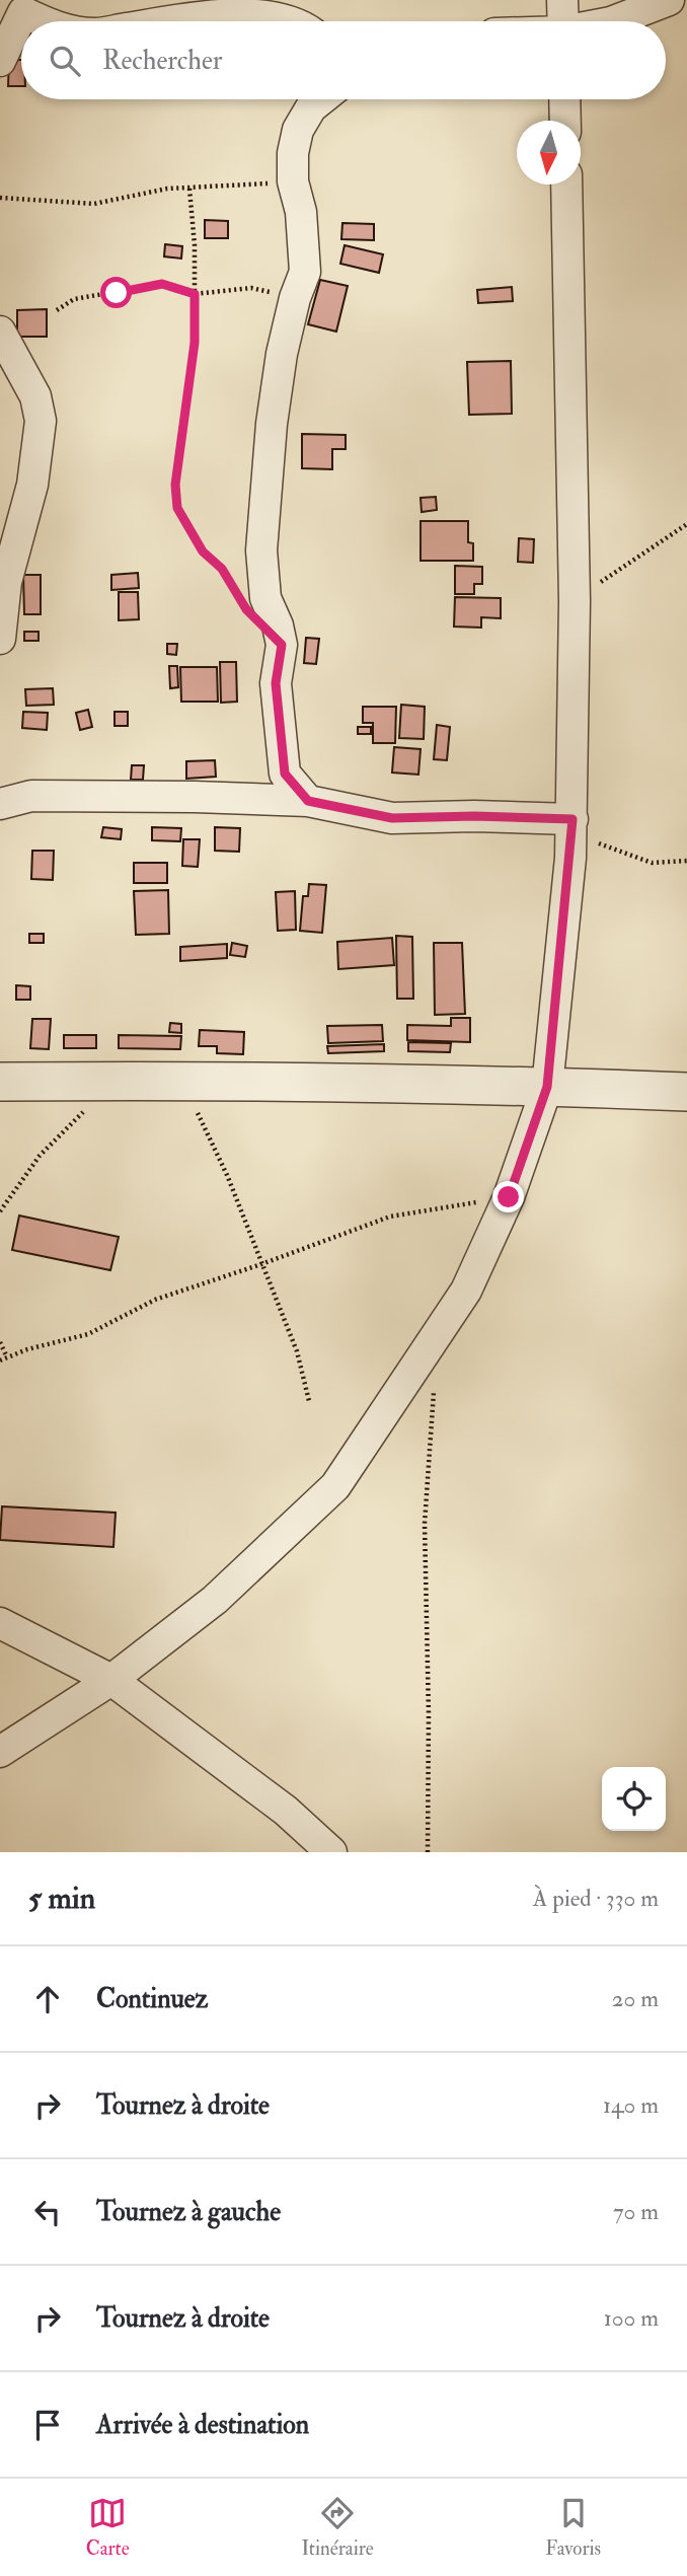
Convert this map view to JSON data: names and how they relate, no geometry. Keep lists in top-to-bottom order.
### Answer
{
  "north": "bottom",
  "page": {
    "search": "Rechercher",
    "heading": ["5 min", "À pied · 330 m"],
    "list": [
      ["Continuez", "20 m"],
      ["Tournez à droite", "140 m"],
      ["Tournez à gauche", "70 m"],
      ["Tournez à droite", "100 m"],
      "Arrivée à destination"
    ],
    "nav": ["Carte", "Itinéraire", "Favoris"]
  }
}
